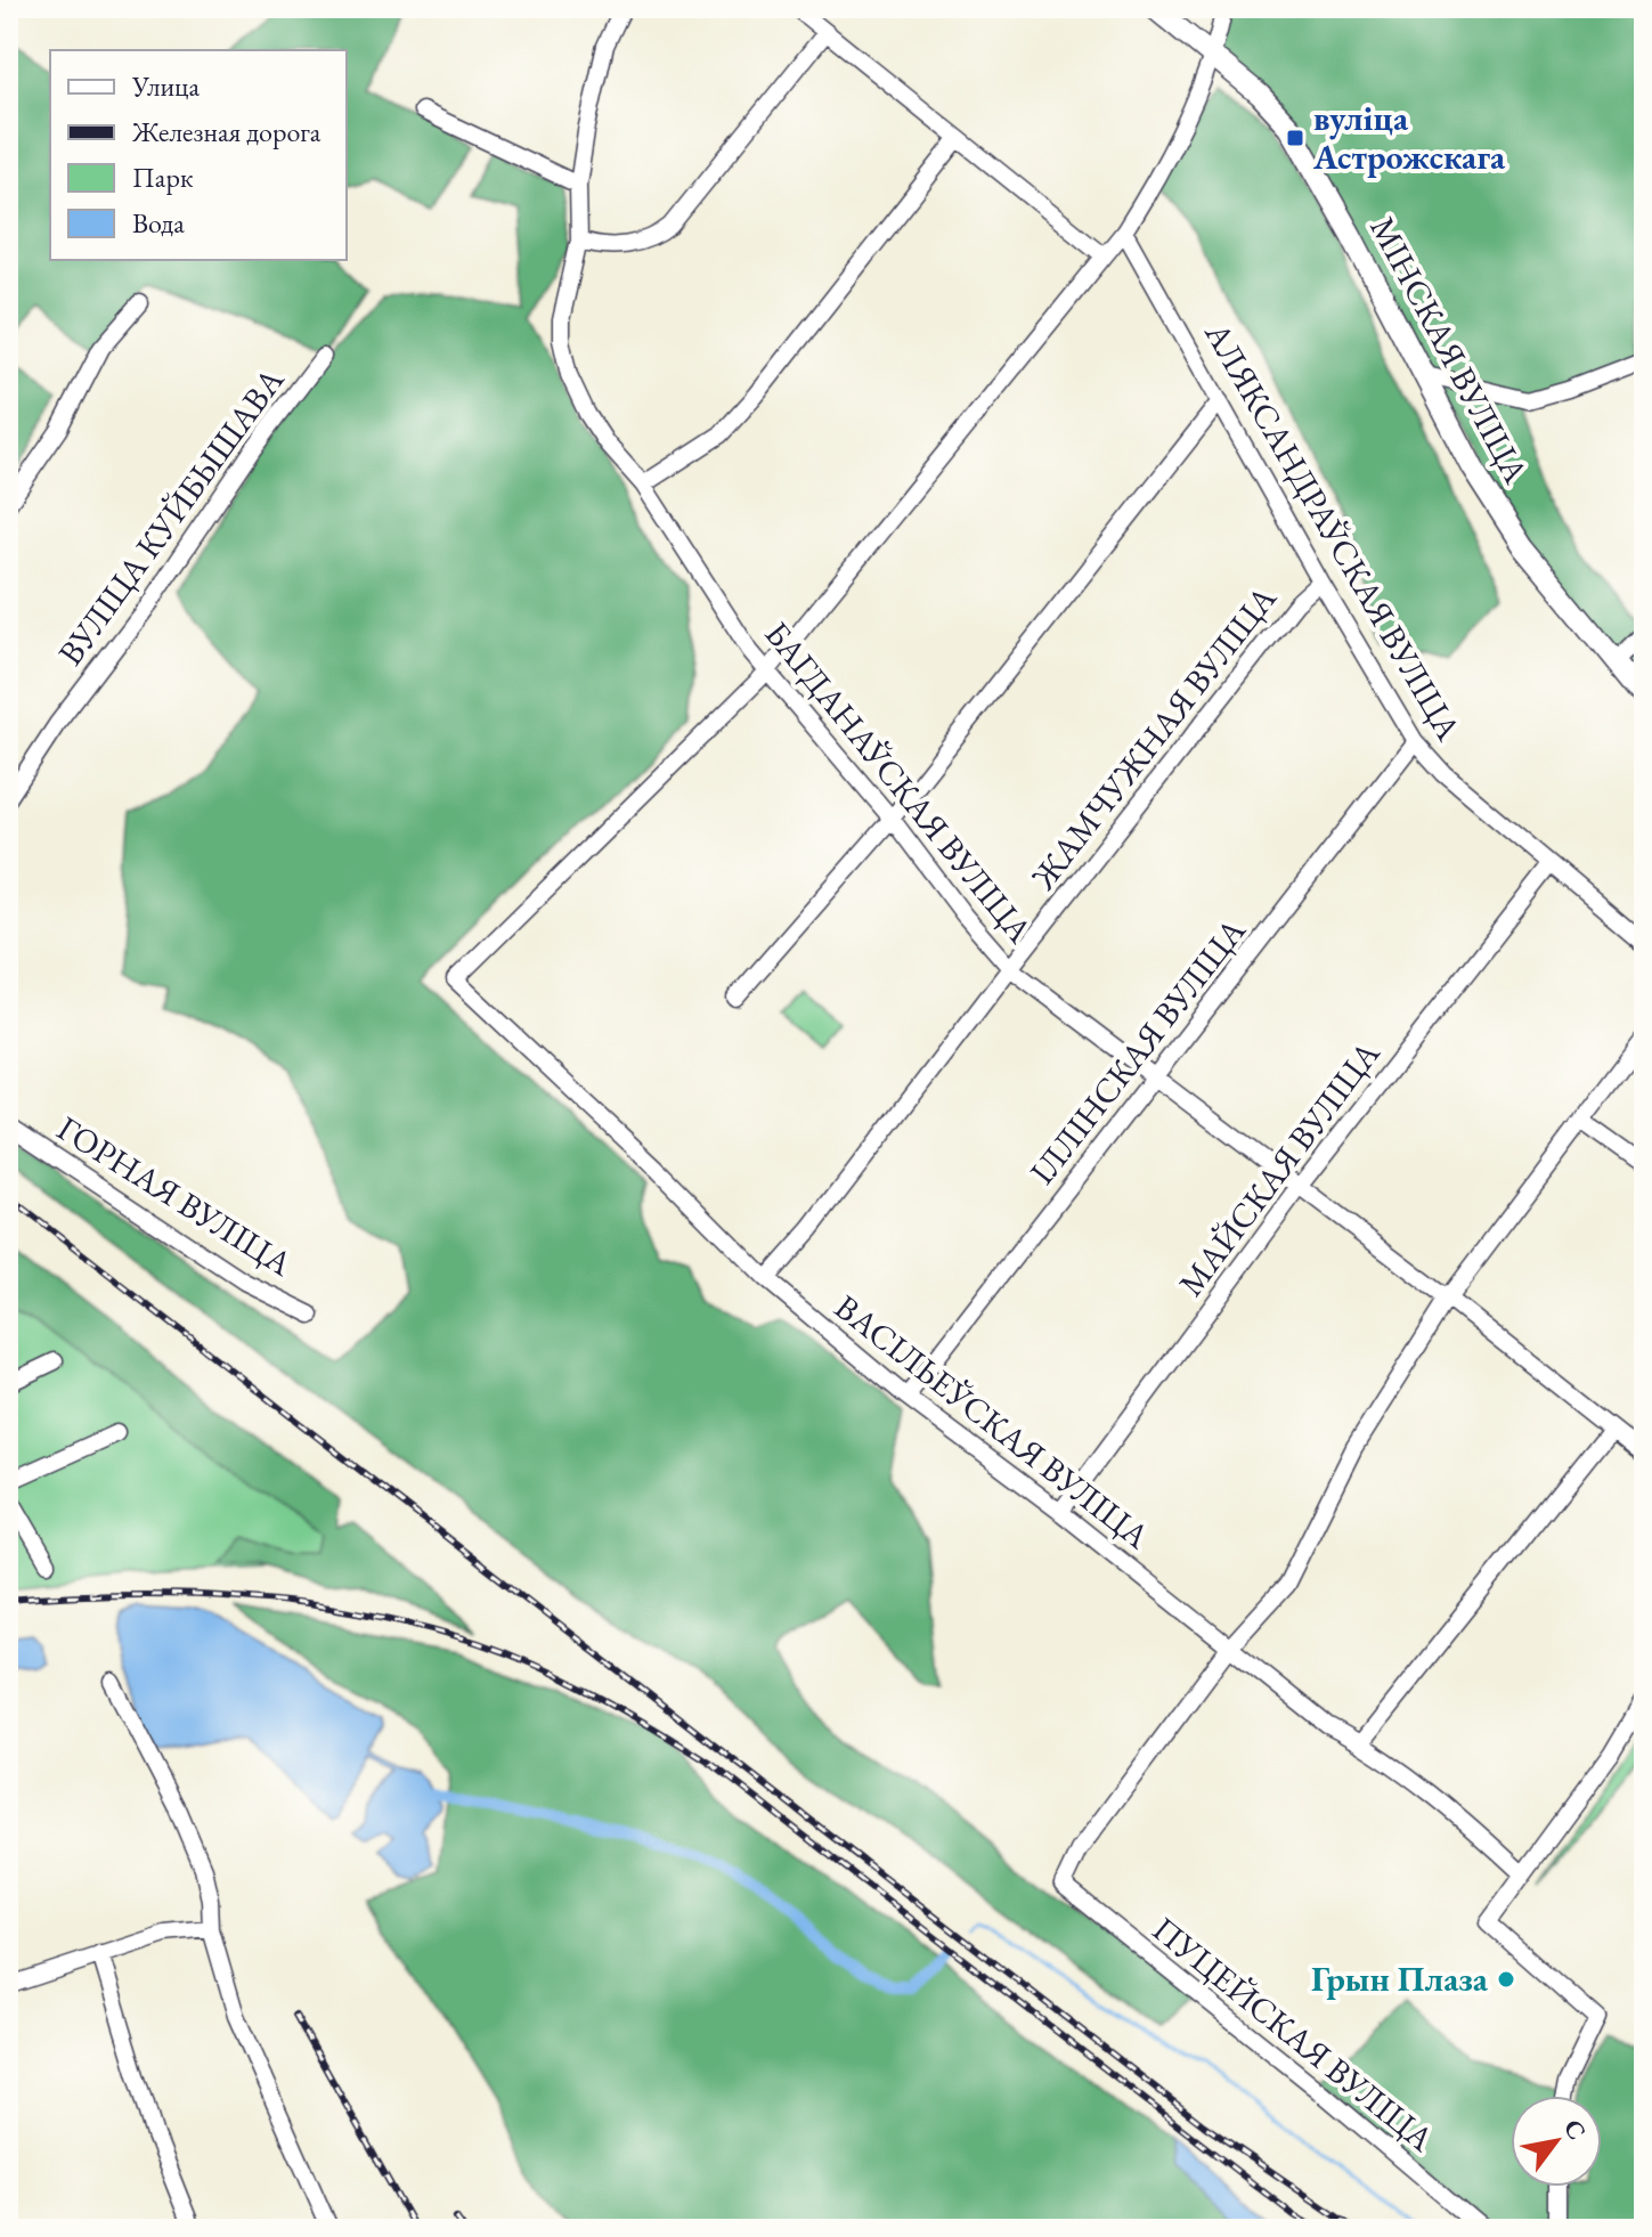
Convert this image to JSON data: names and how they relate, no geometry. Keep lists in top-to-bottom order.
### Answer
{
  "streets": {
    "main road": ["МІНСКАЯ ВУЛІЦА"],
    "street": [
      "ВУЛІЦА КУЙБЫШАВА",
      "АЛЯКСАНДРАЎСКАЯ ВУЛІЦА",
      "ЖАМЧУЖНАЯ ВУЛІЦА",
      "БАГДАНАЎСКАЯ ВУЛІЦА",
      "ІЛЛІНСКАЯ ВУЛІЦА",
      "МАЙСКАЯ ВУЛІЦА",
      "ГОРНАЯ ВУЛІЦА",
      "ВАСІЛЬЕЎСКАЯ ВУЛІЦА",
      "ПУЦЕЙСКАЯ ВУЛІЦА"
    ]
  },
  "crossings": [
    ["АЛЯКСАНДРАЎСКАЯ ВУЛІЦА", "ЖАМЧУЖНАЯ ВУЛІЦА"],
    ["АЛЯКСАНДРАЎСКАЯ ВУЛІЦА", "ІЛЛІНСКАЯ ВУЛІЦА"],
    ["АЛЯКСАНДРАЎСКАЯ ВУЛІЦА", "МАЙСКАЯ ВУЛІЦА"],
    ["ЖАМЧУЖНАЯ ВУЛІЦА", "БАГДАНАЎСКАЯ ВУЛІЦА"],
    ["ЖАМЧУЖНАЯ ВУЛІЦА", "ВАСІЛЬЕЎСКАЯ ВУЛІЦА"],
    ["БАГДАНАЎСКАЯ ВУЛІЦА", "ІЛЛІНСКАЯ ВУЛІЦА"],
    ["БАГДАНАЎСКАЯ ВУЛІЦА", "МАЙСКАЯ ВУЛІЦА"],
    ["БАГДАНАЎСКАЯ ВУЛІЦА", "ВАСІЛЬЕЎСКАЯ ВУЛІЦА"],
    ["ІЛЛІНСКАЯ ВУЛІЦА", "ВАСІЛЬЕЎСКАЯ ВУЛІЦА"],
    ["МАЙСКАЯ ВУЛІЦА", "ВАСІЛЬЕЎСКАЯ ВУЛІЦА"],
    ["ВАСІЛЬЕЎСКАЯ ВУЛІЦА", "ПУЦЕЙСКАЯ ВУЛІЦА"]
  ],
  "places": {
    "transit": ["вуліца Астрожскага"],
    "other": ["Грын Плаза"]
  },
  "legend": [
    "Улица",
    "Железная дорога",
    "Парк",
    "Вода"
  ],
  "north": "top right"
}
